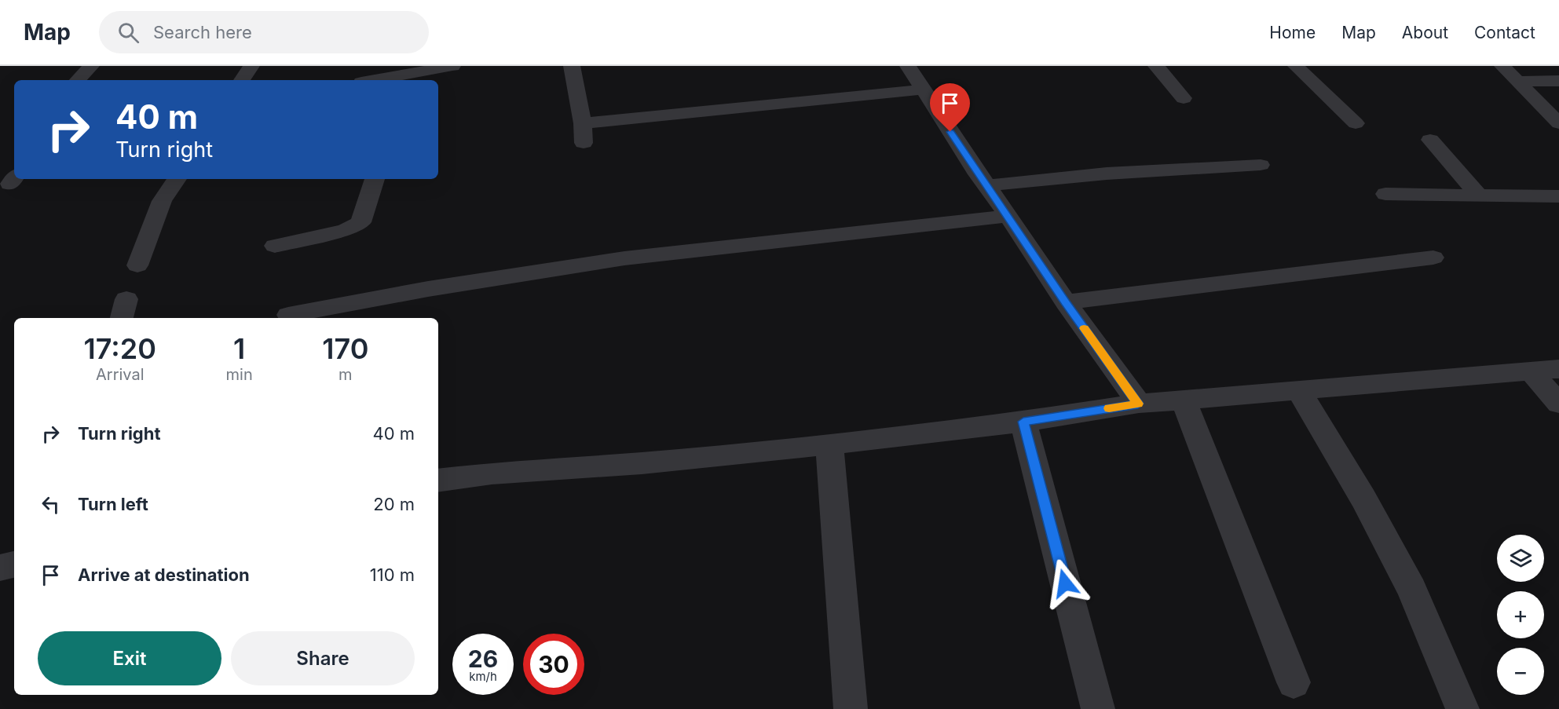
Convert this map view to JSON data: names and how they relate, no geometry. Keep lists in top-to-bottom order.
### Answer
{
  "page": {
    "header": "Map",
    "search": "Search here",
    "nav": [
      "Home",
      "Map",
      "About",
      "Contact"
    ],
    "turn": ["40 m", "Turn right"],
    "eta": [
      "17:20",
      "Arrival",
      "1",
      "min",
      "170",
      "m"
    ],
    "list": [
      {
        "name": "Turn right",
        "value": "40 m"
      },
      {
        "name": "Turn left",
        "value": "20 m"
      },
      {
        "name": "Arrive at destination",
        "value": "110 m"
      }
    ],
    "map_buttons": ["+", "−"],
    "buttons": ["Exit", "Share"],
    "speed": "26 km/h",
    "limit": "30"
  }
}
